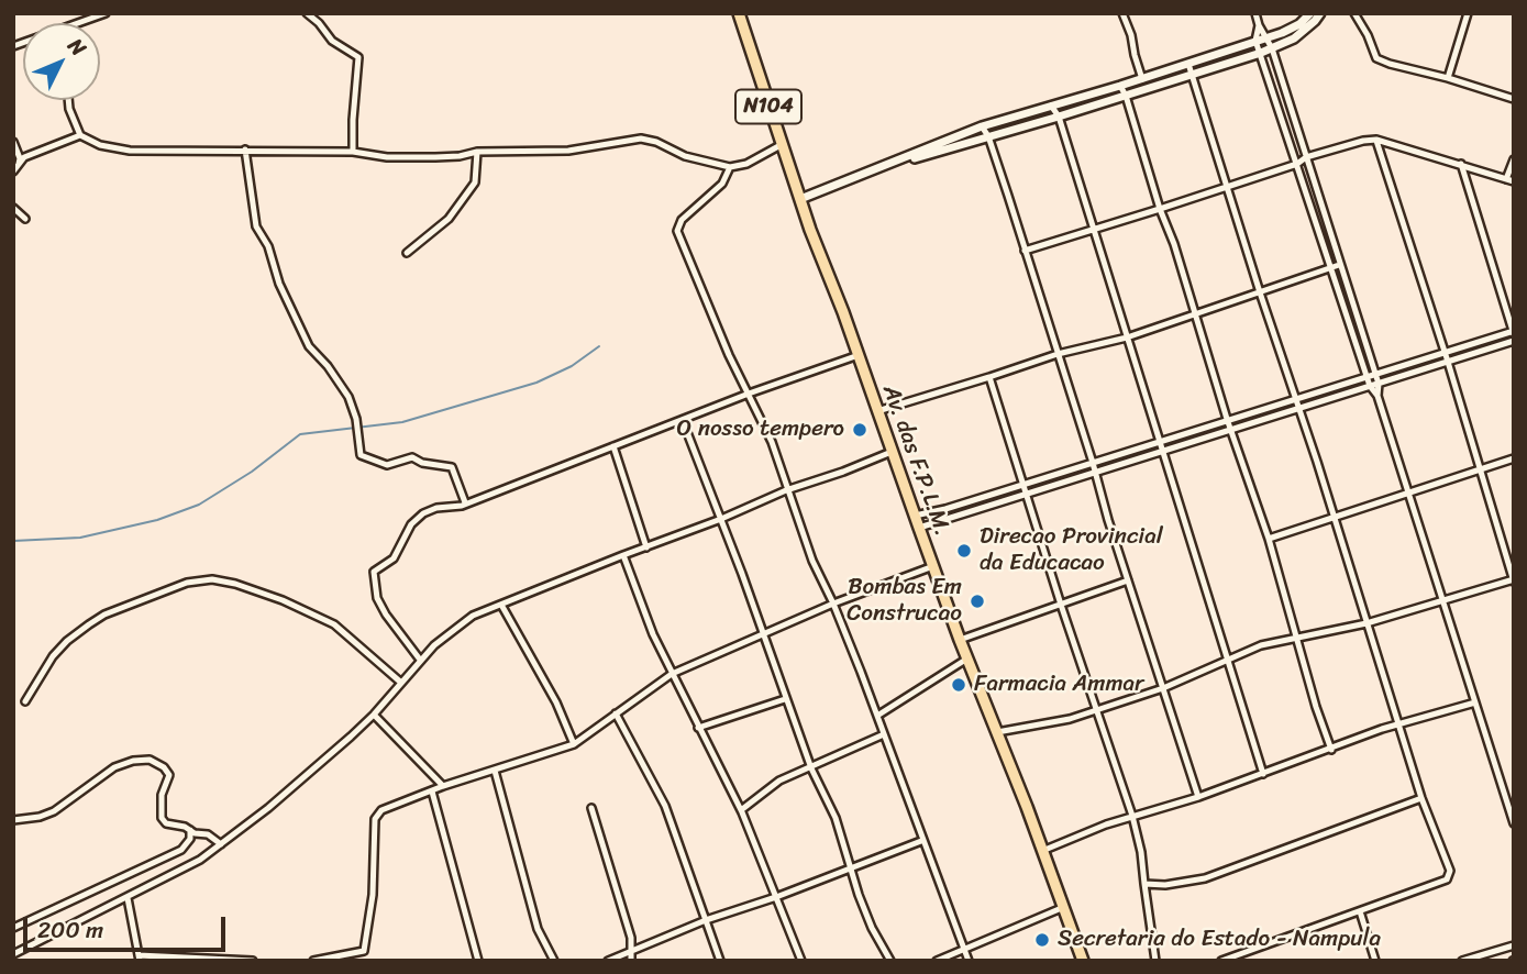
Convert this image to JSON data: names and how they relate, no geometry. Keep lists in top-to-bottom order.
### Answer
{
  "streets": {
    "main road": ["N104", "Av. das F.P.L.M."]
  },
  "places": [
    "O nosso tempero",
    "Direcao Provincial da Educacao",
    "Bombas Em Construcao",
    "Farmacia Ammar",
    "Secretaria do Estado - Nampula"
  ],
  "scale_bar": "200 m",
  "north": "top right"
}
